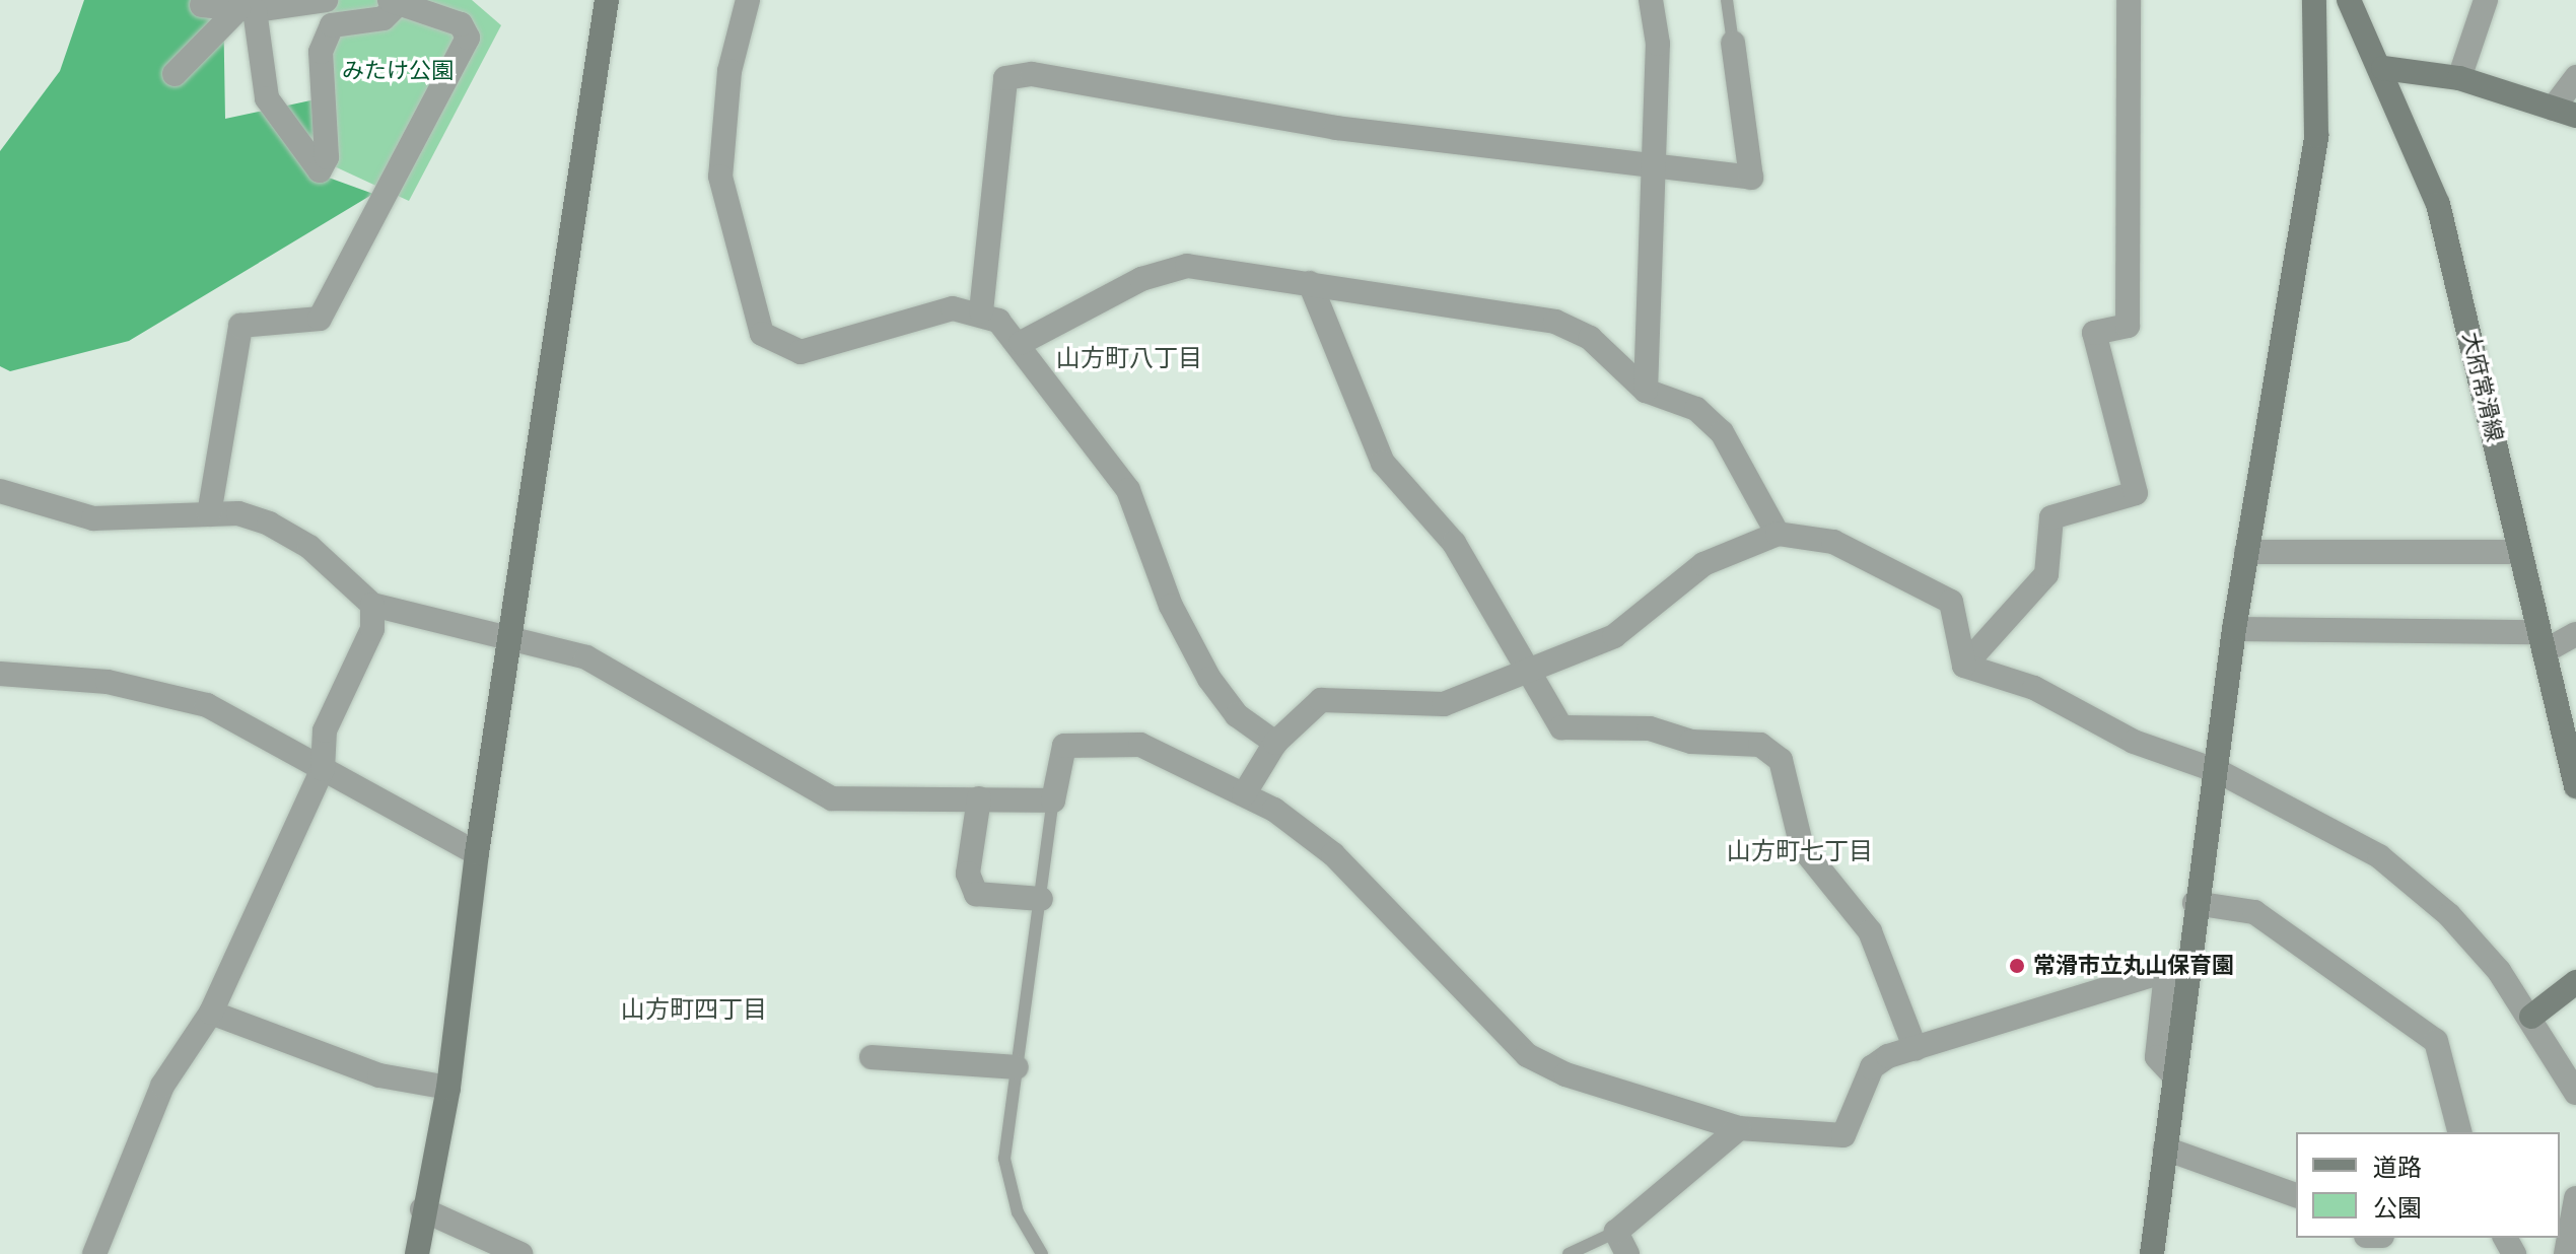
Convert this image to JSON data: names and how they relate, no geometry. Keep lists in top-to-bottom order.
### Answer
{
  "streets": {
    "street": ["大府常滑線"]
  },
  "districts": ["山方町八丁目", "山方町七丁目", "山方町四丁目"],
  "parks": ["みたけ公園"],
  "places": ["常滑市立丸山保育園"],
  "legend": ["道路", "公園"]
}
